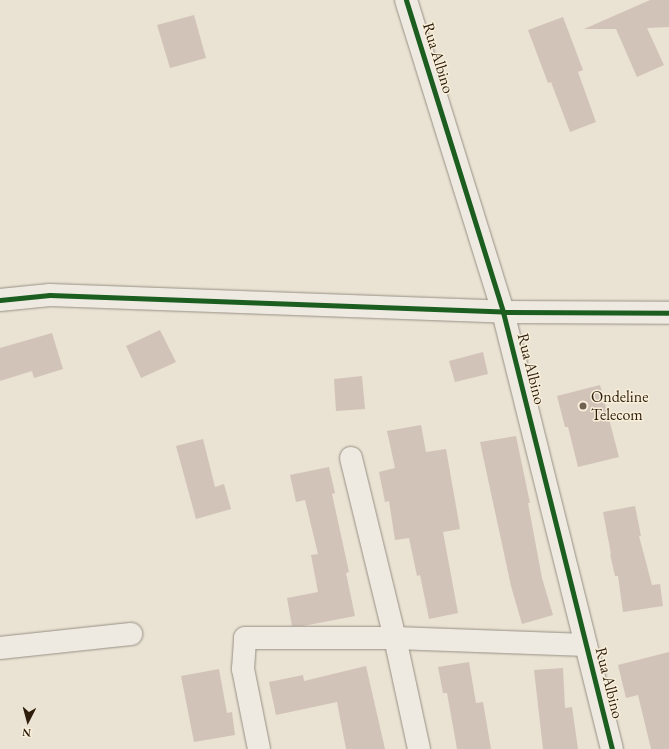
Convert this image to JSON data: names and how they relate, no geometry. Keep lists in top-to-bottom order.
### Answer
{
  "streets": {
    "street": ["Rua Albino"]
  },
  "places": ["Ondeline Telecom"],
  "north": "bottom"
}
